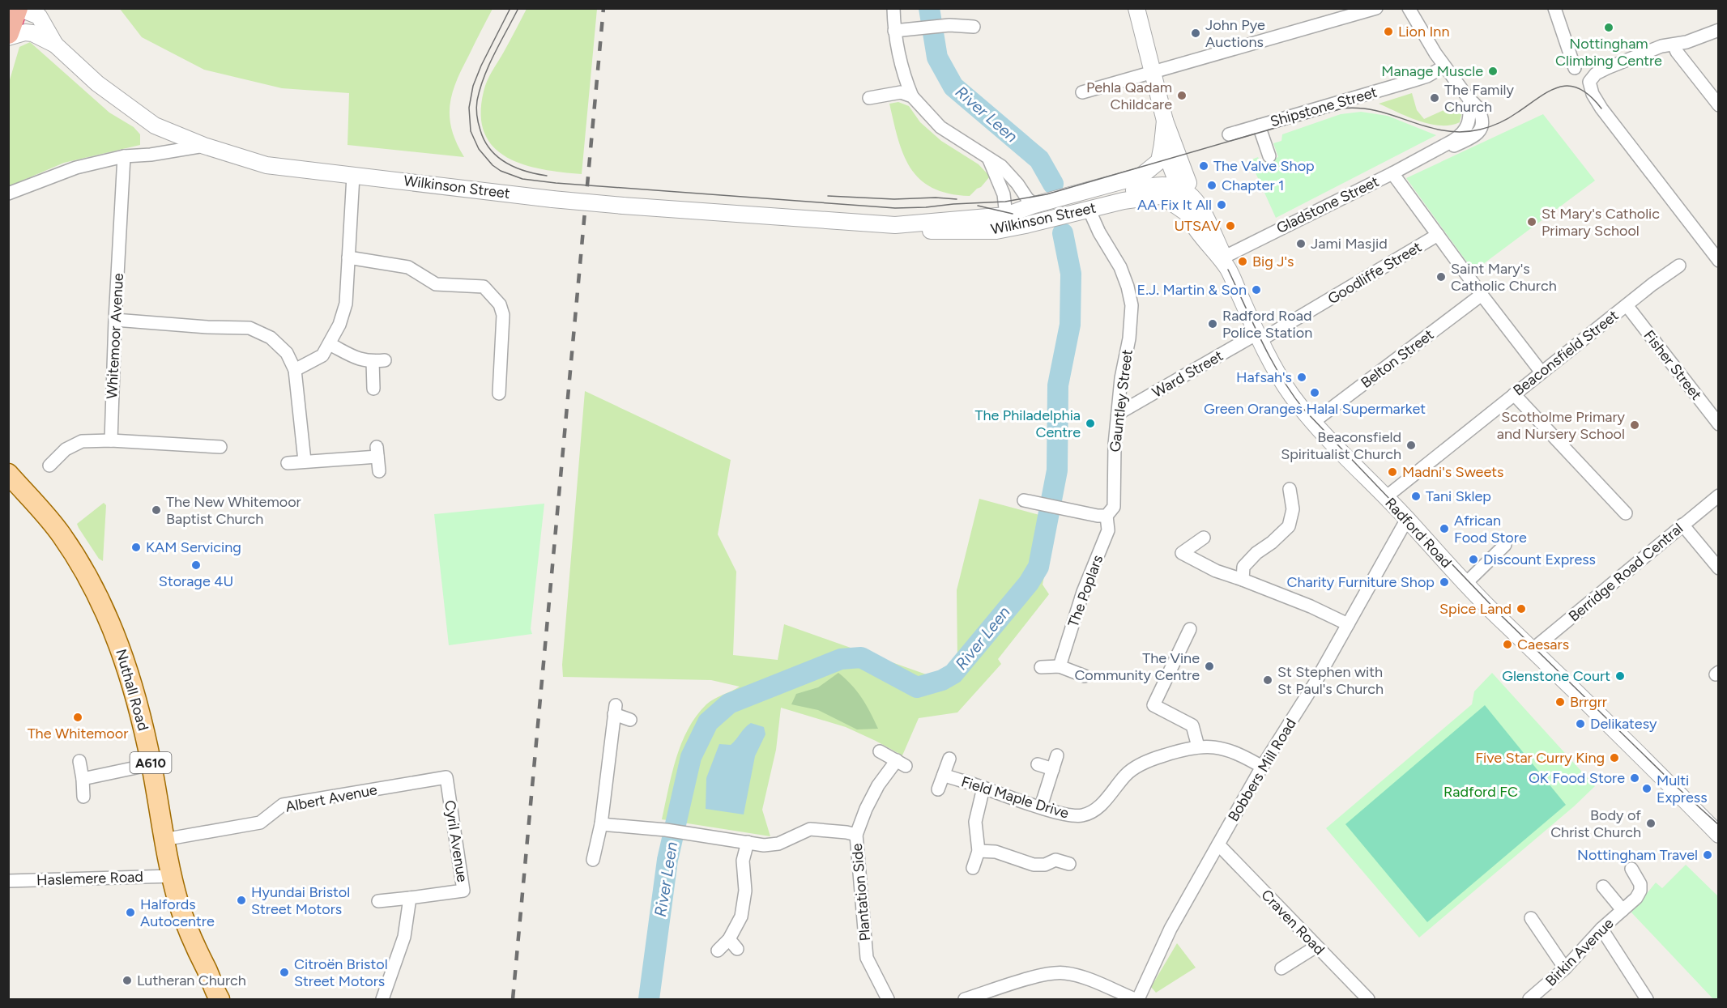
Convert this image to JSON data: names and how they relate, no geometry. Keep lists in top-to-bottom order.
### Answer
{
  "streets": {
    "main road": ["Nuthall Road", "A610"],
    "street": [
      "Shipstone Street",
      "Wilkinson Street",
      "Gladstone Street",
      "Goodliffe Street",
      "Whitemoor Avenue",
      "Beaconsfield Street",
      "Belton Street",
      "Fisher Street",
      "Ward Street",
      "Gauntley Street",
      "Radford Road",
      "Berridge Road Central",
      "The Poplars",
      "Bobbers Mill Road",
      "Field Maple Drive",
      "Albert Avenue",
      "Cyril Avenue",
      "Haslemere Road",
      "Plantation Side",
      "Craven Road",
      "Birkin Avenue"
    ]
  },
  "crossings": [
    ["Wilkinson Street", "Gauntley Street"],
    ["Wilkinson Street", "Radford Road"],
    ["Gladstone Street", "Radford Road"],
    ["Goodliffe Street", "Ward Street"],
    ["Goodliffe Street", "Radford Road"],
    ["Beaconsfield Street", "Fisher Street"],
    ["Beaconsfield Street", "Radford Road"],
    ["Belton Street", "Radford Road"],
    ["Ward Street", "Gauntley Street"],
    ["Ward Street", "Radford Road"],
    ["Gauntley Street", "The Poplars"],
    ["Radford Road", "Berridge Road Central"],
    ["Radford Road", "Bobbers Mill Road"],
    ["Nuthall Road", "Albert Avenue"],
    ["Nuthall Road", "Haslemere Road"],
    ["Bobbers Mill Road", "Field Maple Drive"],
    ["Bobbers Mill Road", "Craven Road"],
    ["Albert Avenue", "Cyril Avenue"]
  ],
  "water": ["River Leen"],
  "parks": ["Radford FC"],
  "places": [
    "Nottingham Climbing Centre",
    "Lion Inn",
    "John Pye Auctions",
    "Manage Muscle",
    "Pehla Qadam Childcare",
    "The Family Church",
    "The Valve Shop",
    "Chapter 1",
    "AA Fix It All",
    "St Mary's Catholic Primary School",
    "UTSAV",
    "Jami Masjid",
    "Big J's",
    "Saint Mary's Catholic Church",
    "E.J. Martin & Son",
    "Radford Road Police Station",
    "Hafsah's",
    "Green Oranges Halal Supermarket",
    "The Philadelphia Centre",
    "Scotholme Primary and Nursery School",
    "Beaconsfield Spiritualist Church",
    "Madni's Sweets",
    "Tani Sklep",
    "The New Whitemoor Baptist Church",
    "African Food Store",
    "KAM Servicing",
    "Discount Express",
    "Storage 4U",
    "Charity Furniture Shop",
    "Spice Land",
    "Caesars",
    "The Vine Community Centre",
    "Glenstone Court",
    "St Stephen with St Paul's Church",
    "Brrgrr",
    "The Whitemoor",
    "Delikatesy",
    "Five Star Curry King",
    "OK Food Store",
    "Multi Express",
    "Body of Christ Church",
    "Nottingham Travel",
    "Hyundai Bristol Street Motors",
    "Halfords Autocentre",
    "Citroën Bristol Street Motors",
    "Lutheran Church"
  ]
}
